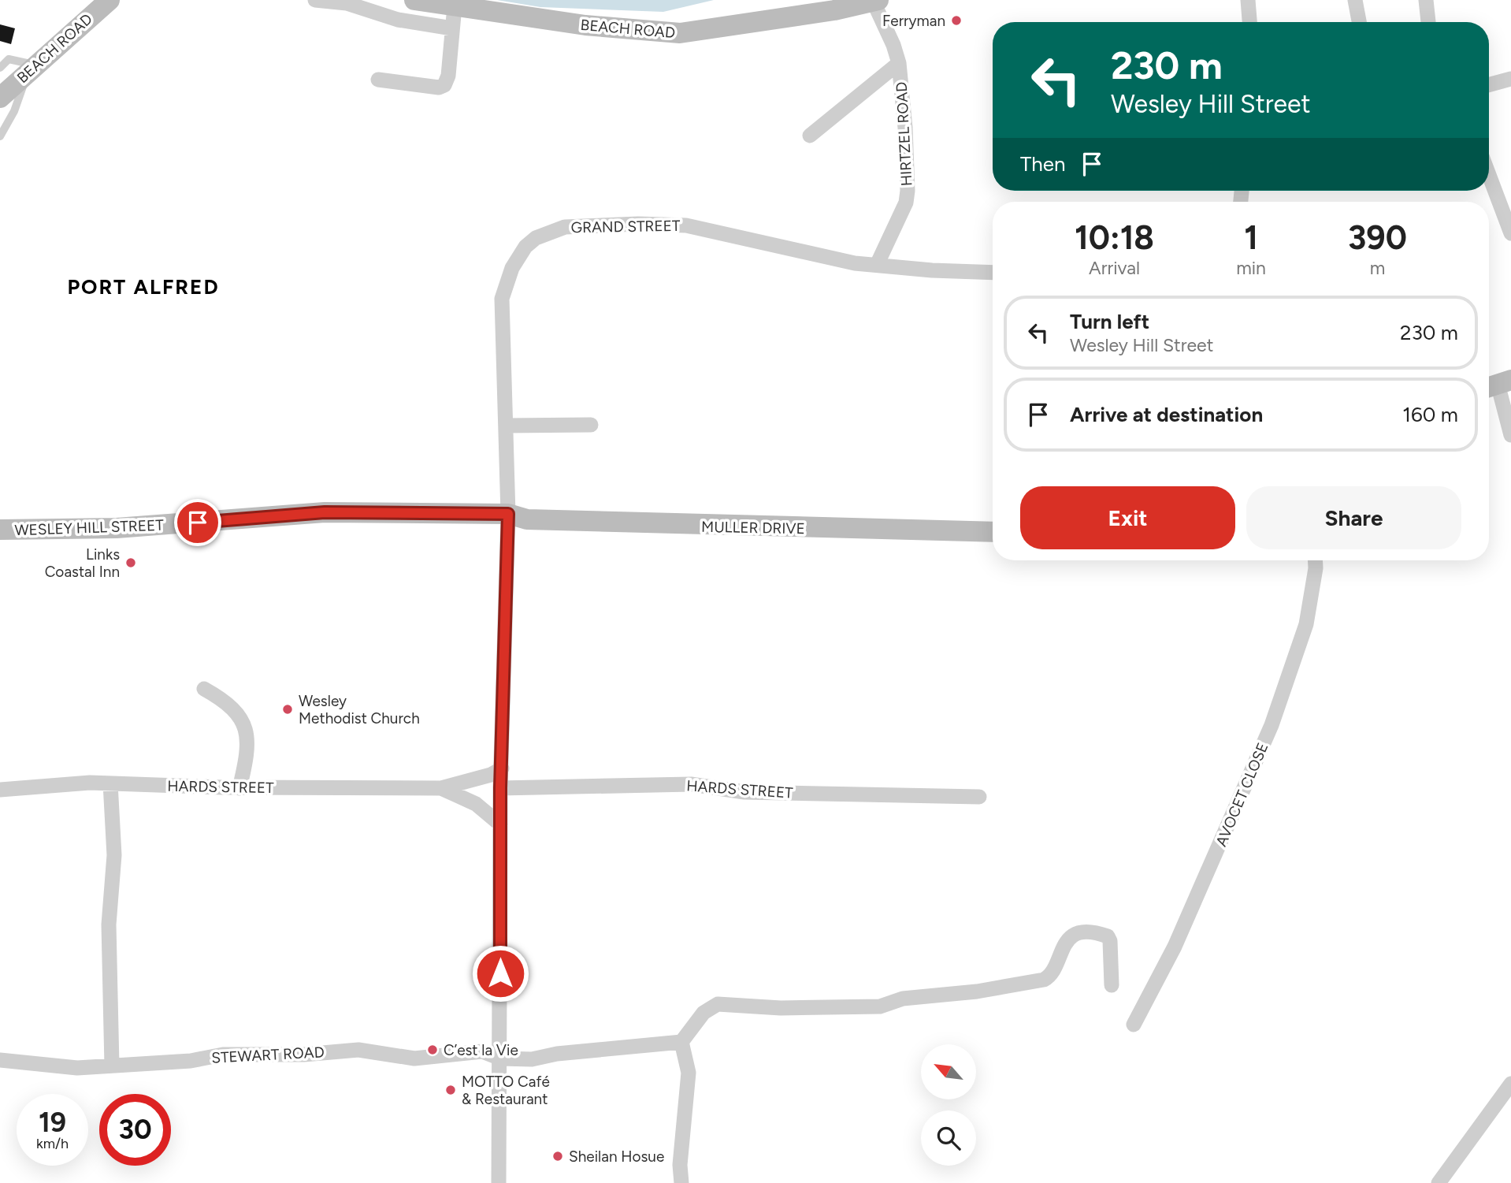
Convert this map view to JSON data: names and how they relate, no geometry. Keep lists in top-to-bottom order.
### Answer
{
  "streets": {
    "street": [
      "BEACH ROAD",
      "HIRTZEL ROAD",
      "GRAND STREET",
      "WESLEY HILL STREET",
      "MULLER DRIVE",
      "HARDS STREET",
      "AVOCET CLOSE",
      "STEWART ROAD"
    ]
  },
  "crossings": [
    ["BEACH ROAD", "HIRTZEL ROAD"],
    ["HIRTZEL ROAD", "GRAND STREET"],
    ["GRAND STREET", "WESLEY HILL STREET"],
    ["GRAND STREET", "MULLER DRIVE"],
    ["GRAND STREET", "HARDS STREET"],
    ["GRAND STREET", "STEWART ROAD"],
    ["WESLEY HILL STREET", "MULLER DRIVE"]
  ],
  "districts": ["PORT ALFRED"],
  "places": [
    "Ferryman",
    "Links Coastal Inn",
    "Wesley Methodist Church",
    "C’est la Vie",
    "MOTTO Café & Restaurant",
    "Sheilan Hosue"
  ],
  "north": "top left",
  "page": {
    "turn": ["230 m", "Wesley Hill Street"],
    "then": "Then",
    "eta": [
      "10:18",
      "Arrival",
      "1",
      "min",
      "390",
      "m"
    ],
    "list": [
      {
        "name": "Turn left",
        "note": "Wesley Hill Street",
        "value": "230 m"
      },
      {
        "name": "Arrive at destination",
        "value": "160 m"
      }
    ],
    "buttons": ["Exit", "Share"],
    "speed": "19 km/h",
    "limit": "30"
  }
}
